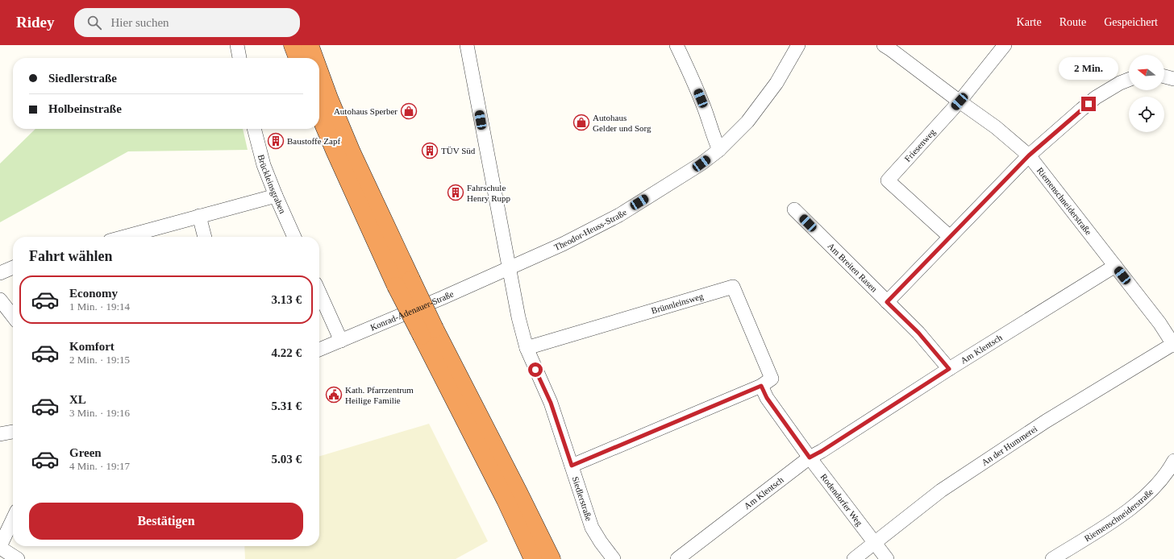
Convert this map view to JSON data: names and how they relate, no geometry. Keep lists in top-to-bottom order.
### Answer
{
  "streets": {
    "street": [
      "Friesenweg",
      "Brückleinsgraben",
      "Riemenschneiderstraße",
      "Theodor-Heuss-Straße",
      "Am Breiten Rasen",
      "Brünnleinsweg",
      "Konrad-Adenauer-Straße",
      "Am Klentsch",
      "An der Hummerei",
      "Siedlerstraße",
      "Rodendorfer Weg"
    ]
  },
  "crossings": [
    ["Friesenweg", "Riemenschneiderstraße"],
    ["Riemenschneiderstraße", "Am Klentsch"],
    ["Riemenschneiderstraße", "An der Hummerei"],
    ["Theodor-Heuss-Straße", "Konrad-Adenauer-Straße"],
    ["Theodor-Heuss-Straße", "Siedlerstraße"],
    ["Am Breiten Rasen", "Am Klentsch"],
    ["Brünnleinsweg", "Siedlerstraße"],
    ["Brünnleinsweg", "Rodendorfer Weg"],
    ["Konrad-Adenauer-Straße", "Siedlerstraße"],
    ["Am Klentsch", "Rodendorfer Weg"],
    ["An der Hummerei", "Rodendorfer Weg"]
  ],
  "places": {
    "shop": ["Autohaus Sperber", "Autohaus Gelder und Sorg"],
    "building": ["Baustoffe Zapf", "TÜV Süd", "Fahrschule Henry Rupp"],
    "public building": ["Kath. Pfarrzentrum Heilige Familie"]
  },
  "north": "left",
  "page": {
    "header": "Ridey",
    "search": "Hier suchen",
    "nav": ["Karte", "Route", "Gespeichert"],
    "bubble": "2 Min.",
    "banner": ["Siedlerstraße", "Holbeinstraße"],
    "heading": "Fahrt wählen",
    "list": [
      {
        "name": "Economy",
        "note": "1 Min. · 19:14",
        "value": "3.13 €"
      },
      {
        "name": "Komfort",
        "note": "2 Min. · 19:15",
        "value": "4.22 €"
      },
      {
        "name": "XL",
        "note": "3 Min. · 19:16",
        "value": "5.31 €"
      },
      {
        "name": "Green",
        "note": "4 Min. · 19:17",
        "value": "5.03 €"
      }
    ],
    "buttons": "Bestätigen"
  }
}
